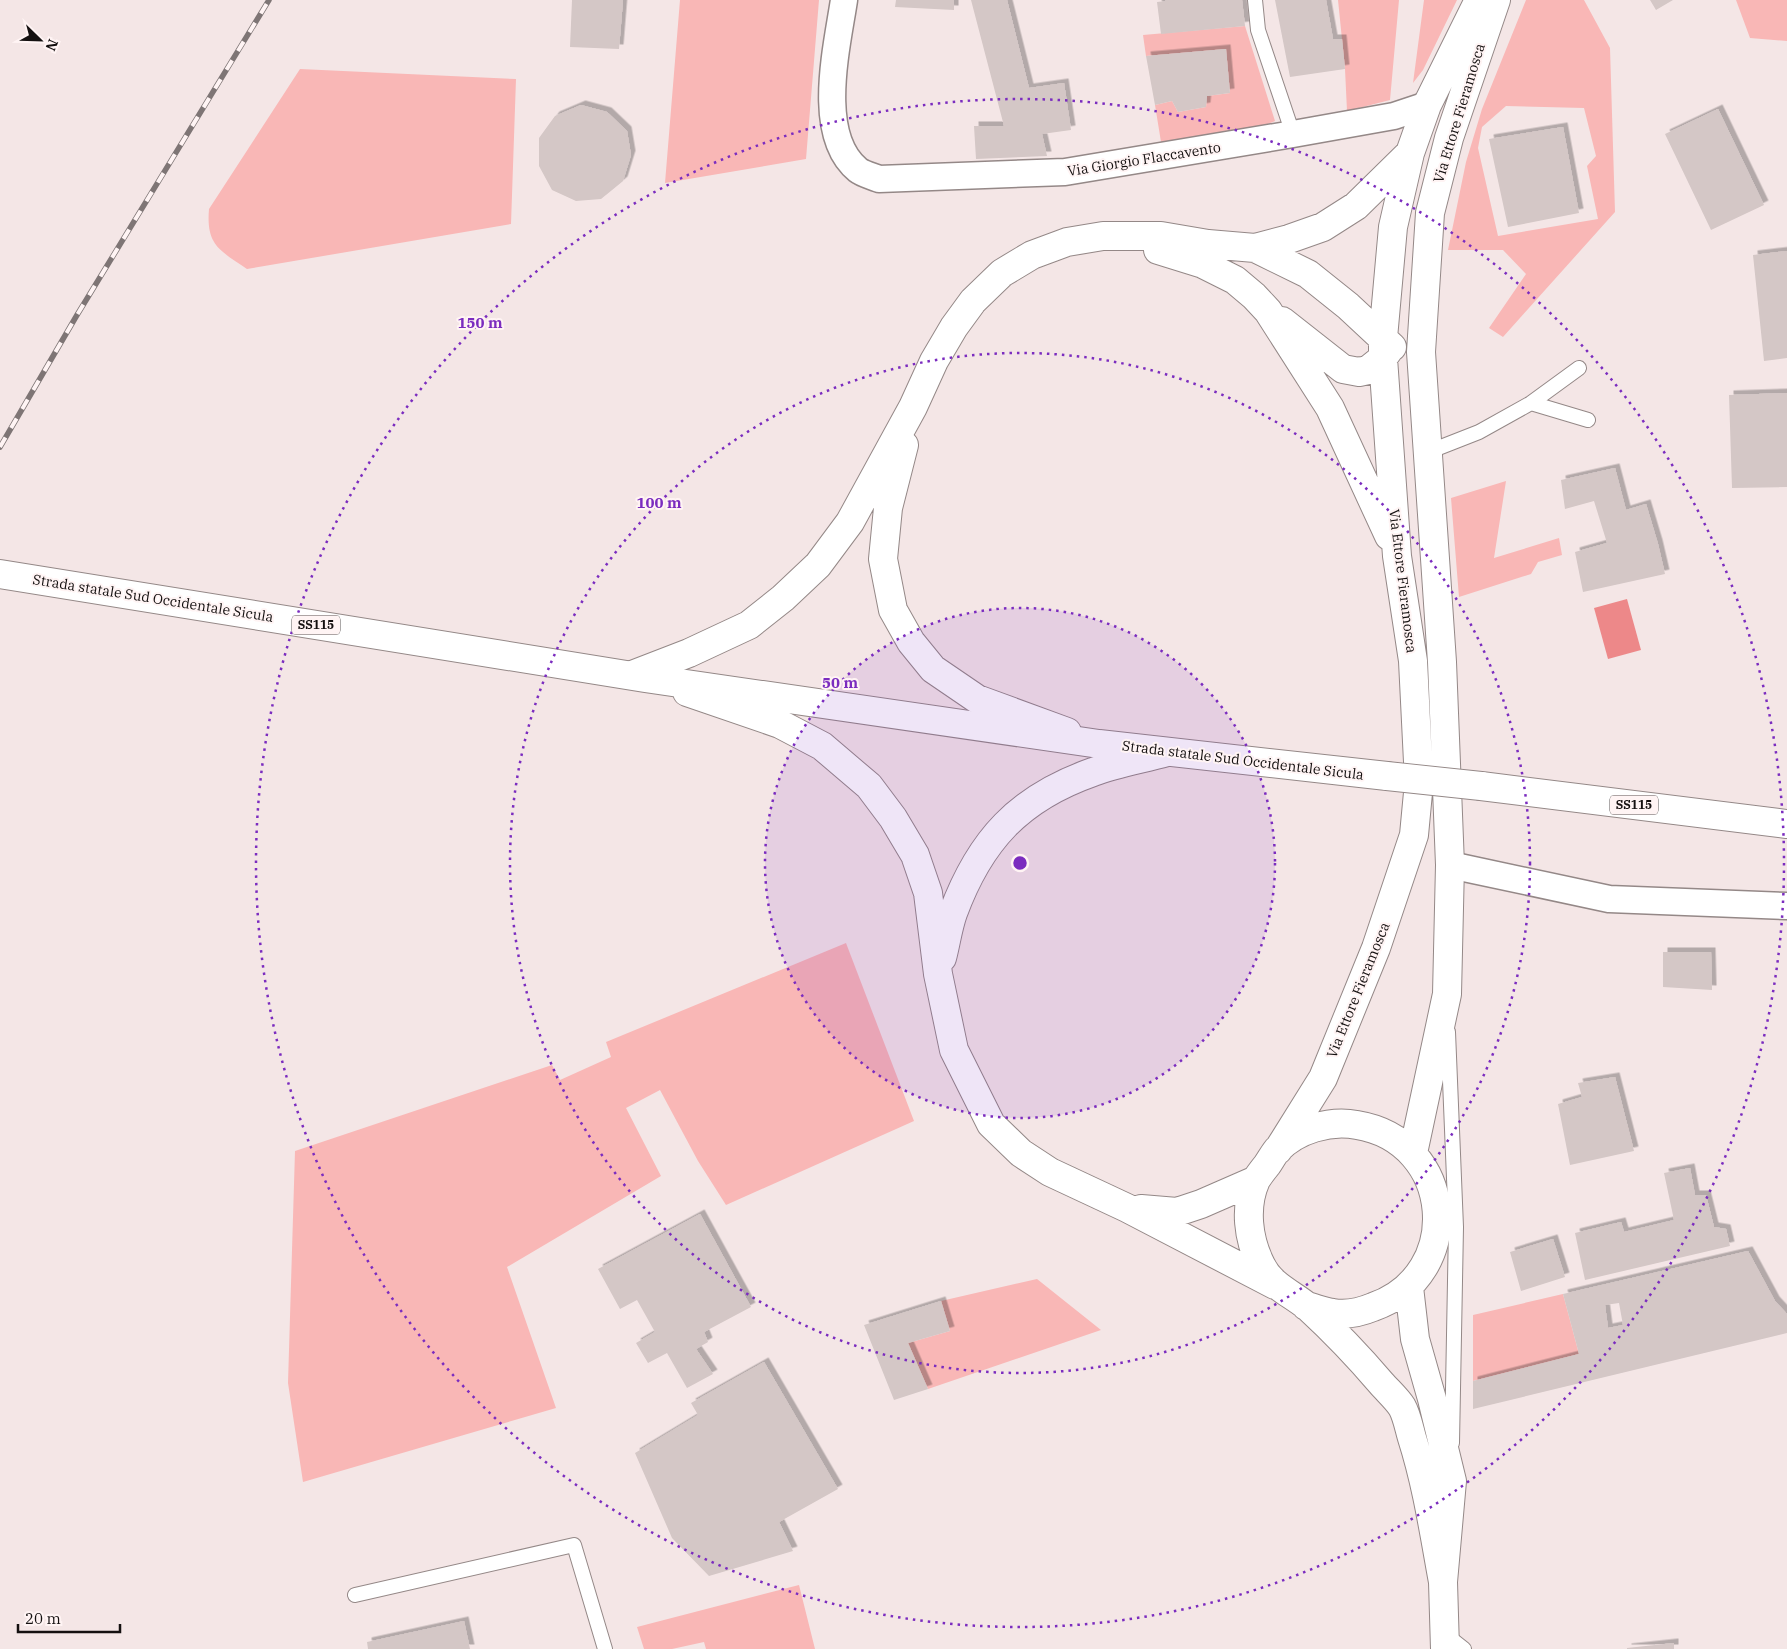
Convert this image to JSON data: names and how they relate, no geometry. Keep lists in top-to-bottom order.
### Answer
{
  "streets": {
    "main road": ["Via Ettore Fieramosca", "Strada statale Sud Occidentale Sicula", "SS115"],
    "street": ["Via Giorgio Flaccavento"]
  },
  "crossings": [
    ["Via Ettore Fieramosca", "Via Giorgio Flaccavento"]
  ],
  "scale_bar": "20 m",
  "north": "bottom right",
  "rings": ["150 m", "100 m", "50 m"]
}
